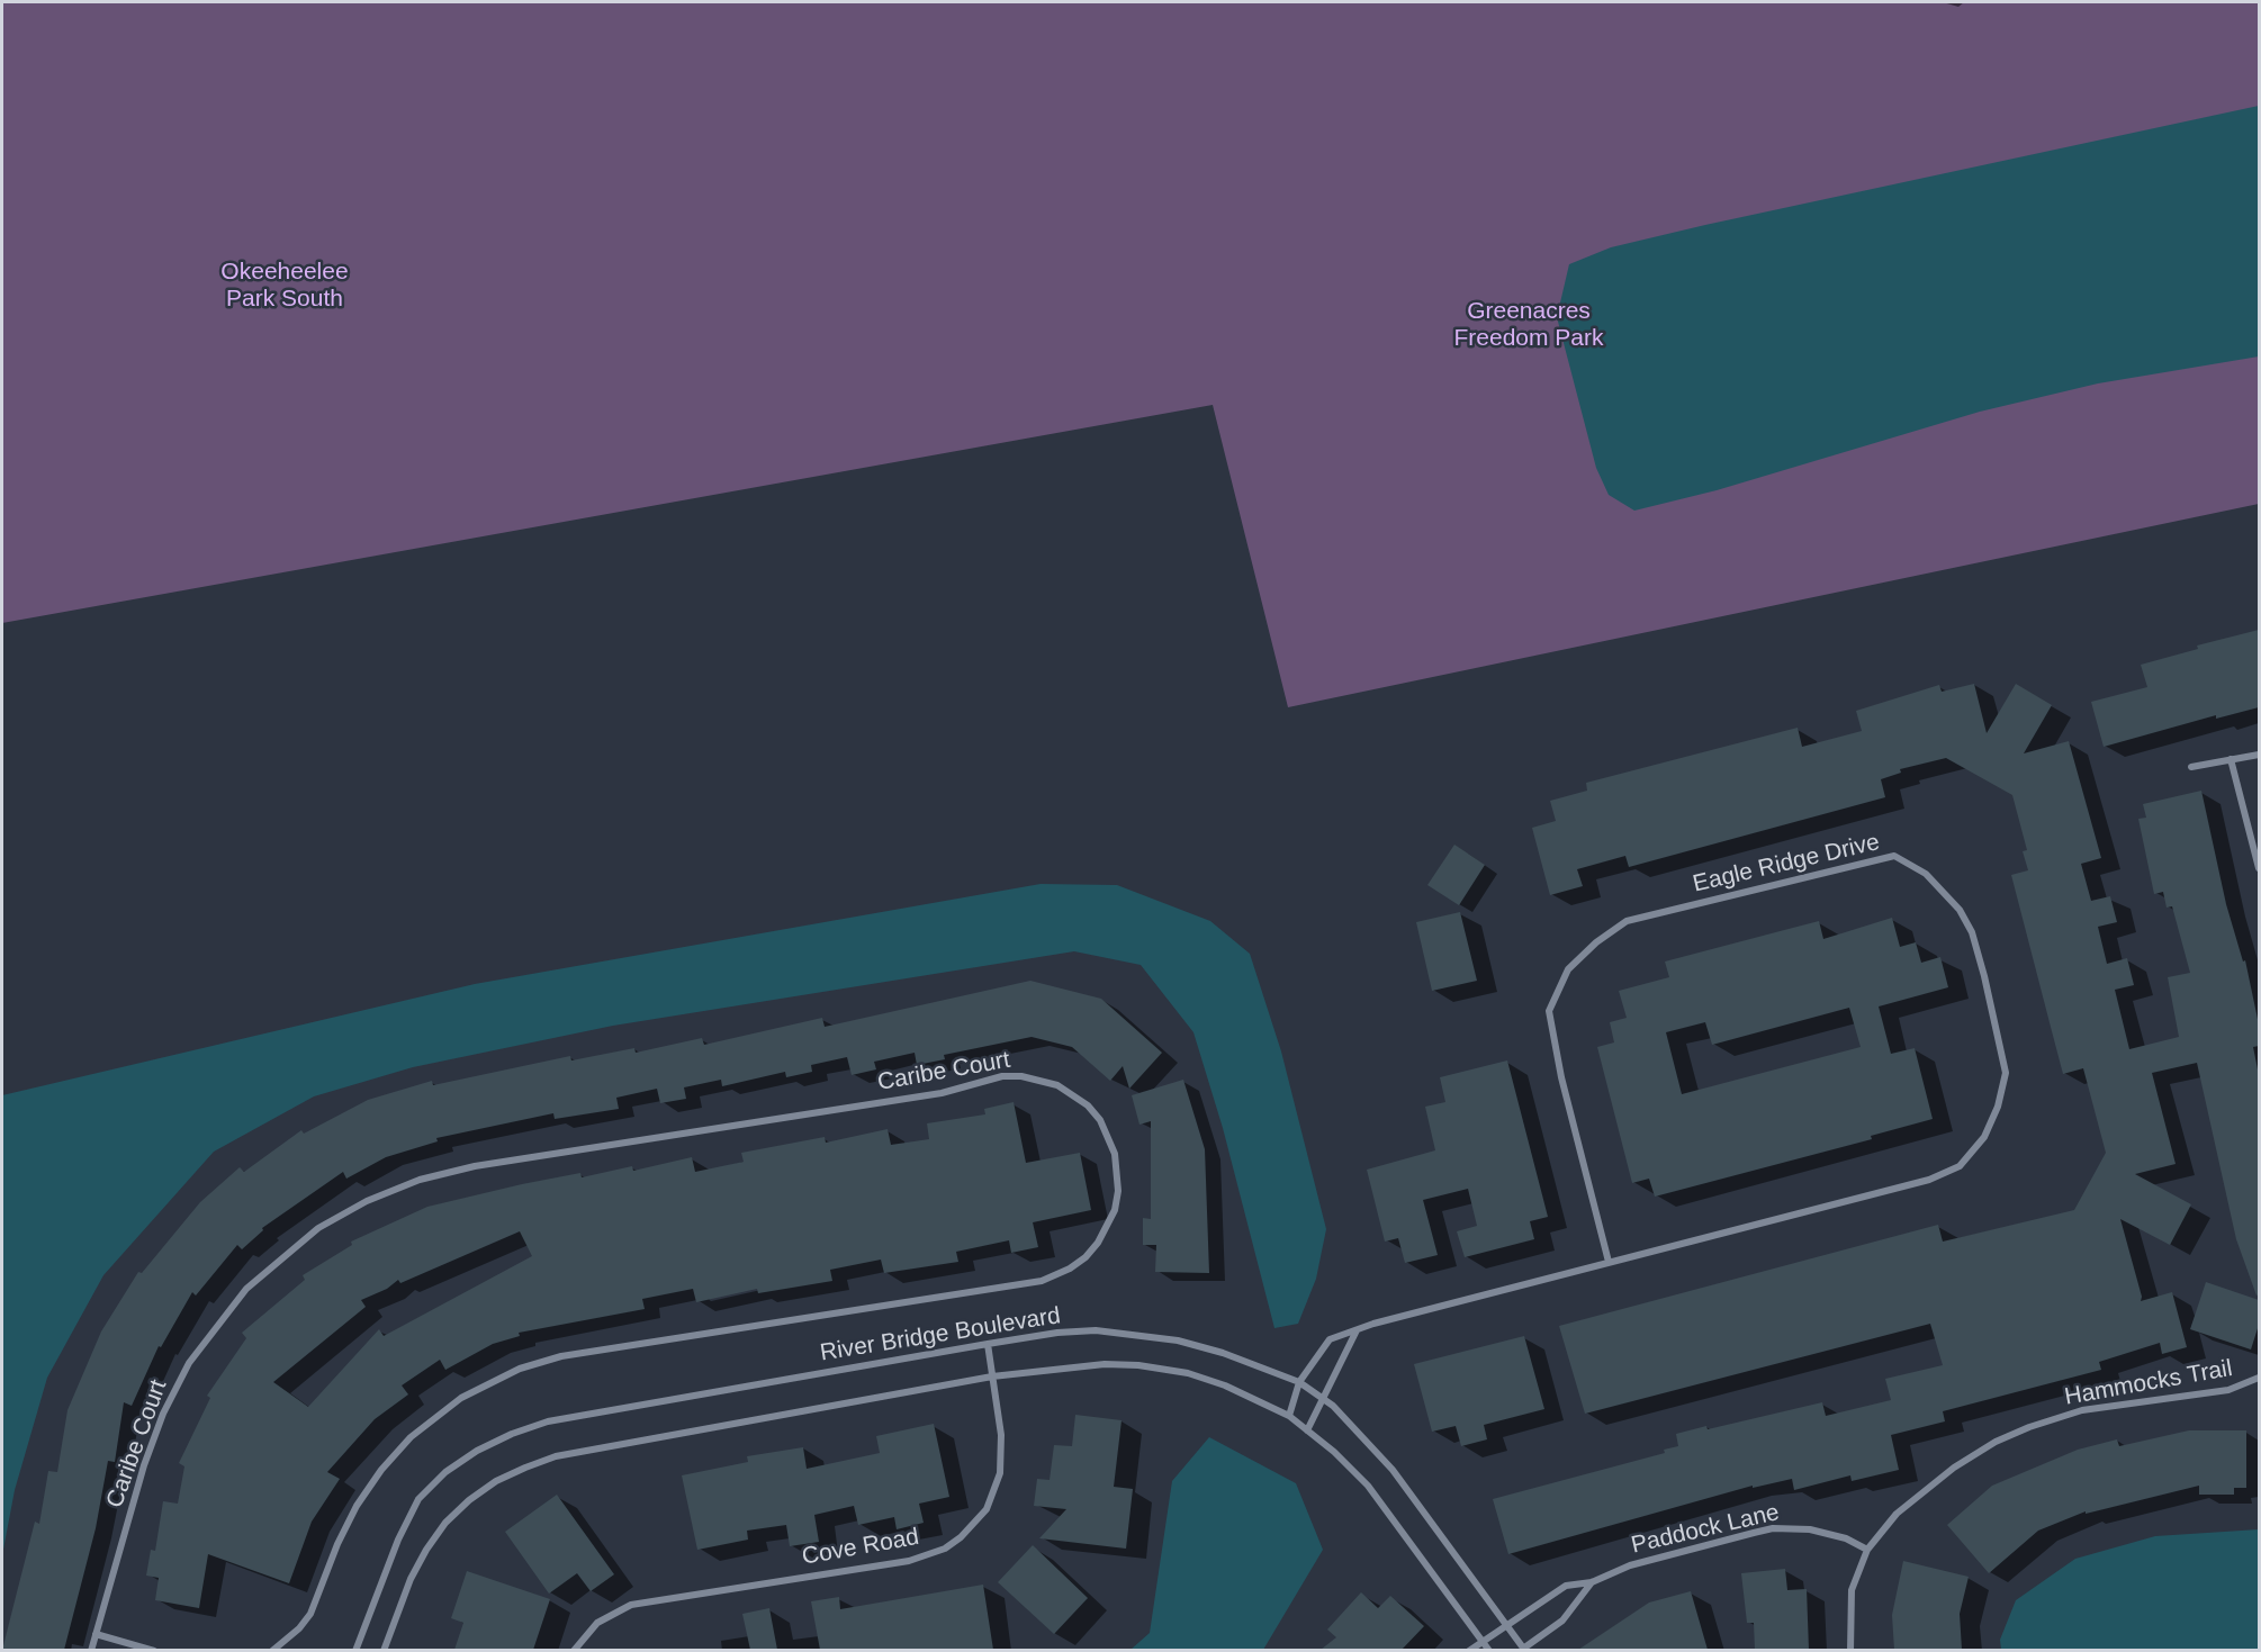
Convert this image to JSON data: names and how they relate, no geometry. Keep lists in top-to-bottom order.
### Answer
{
  "streets": {
    "street": [
      "Eagle Ridge Drive",
      "Caribe Court",
      "River Bridge Boulevard",
      "Hammocks Trail",
      "Paddock Lane",
      "Cove Road"
    ]
  },
  "crossings": [
    ["Eagle Ridge Drive", "River Bridge Boulevard"],
    ["River Bridge Boulevard", "Paddock Lane"],
    ["River Bridge Boulevard", "Cove Road"],
    ["Hammocks Trail", "Paddock Lane"]
  ],
  "parks": ["Okeeheelee Park South", "Greenacres Freedom Park"]
}
